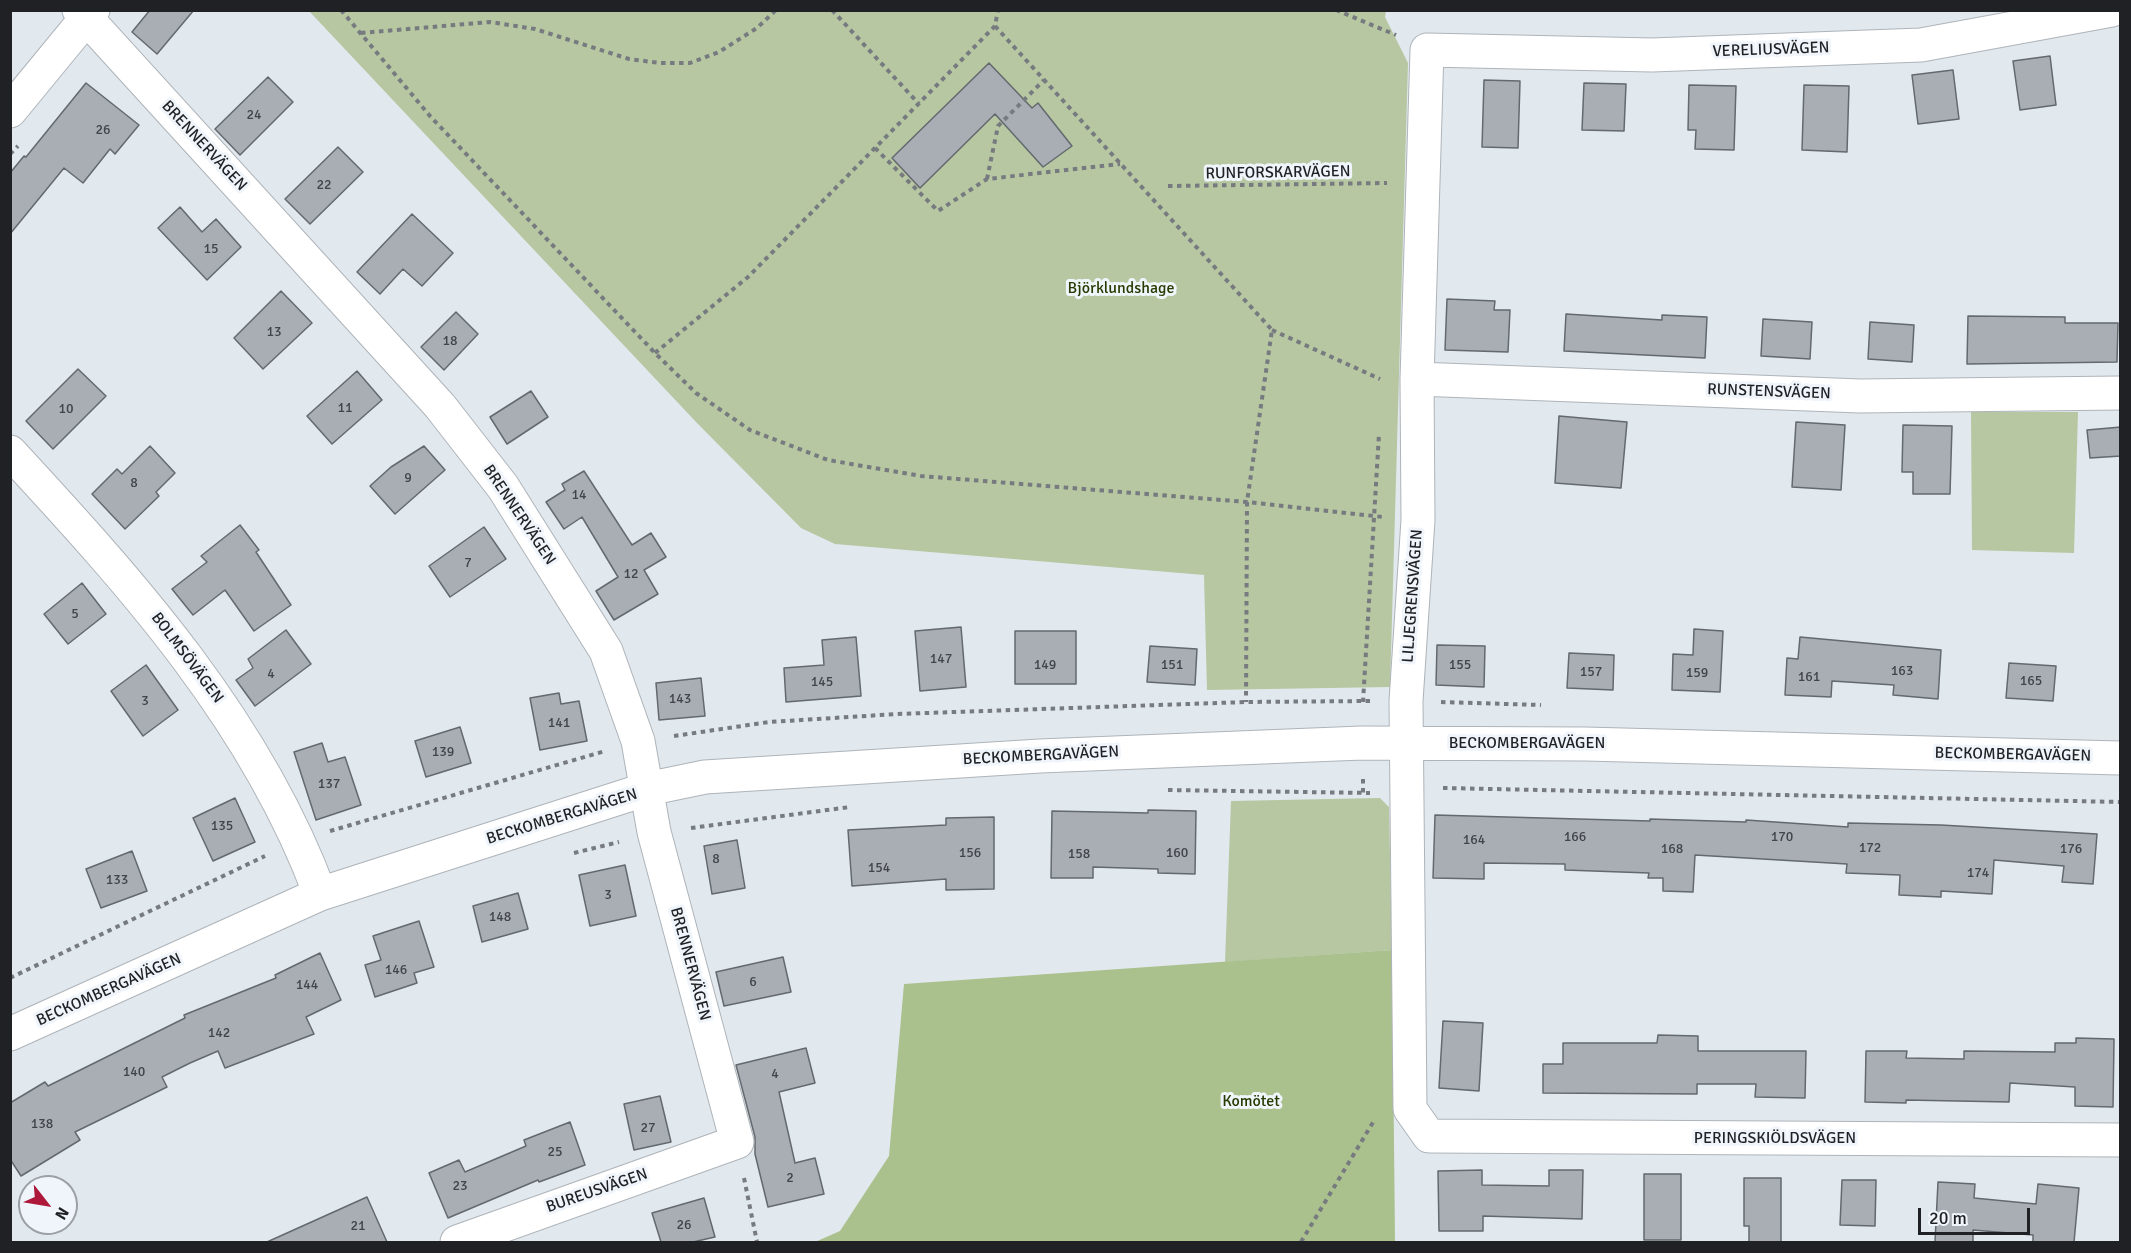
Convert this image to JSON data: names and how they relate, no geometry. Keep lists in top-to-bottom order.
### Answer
{
  "streets": {
    "street": [
      "VERELIUSVÄGEN",
      "BRENNERVÄGEN",
      "RUNSTENSVÄGEN",
      "LILJEGRENSVÄGEN",
      "BOLMSÖVÄGEN",
      "BECKOMBERGAVÄGEN",
      "PERINGSKIÖLDSVÄGEN",
      "BUREUSVÄGEN"
    ],
    "path": ["RUNFORSKARVÄGEN"]
  },
  "crossings": [
    ["VERELIUSVÄGEN", "LILJEGRENSVÄGEN"],
    ["BRENNERVÄGEN", "BECKOMBERGAVÄGEN"],
    ["BRENNERVÄGEN", "BUREUSVÄGEN"],
    ["RUNSTENSVÄGEN", "LILJEGRENSVÄGEN"],
    ["LILJEGRENSVÄGEN", "BECKOMBERGAVÄGEN"],
    ["LILJEGRENSVÄGEN", "PERINGSKIÖLDSVÄGEN"],
    ["BOLMSÖVÄGEN", "BECKOMBERGAVÄGEN"]
  ],
  "parks": ["Björklundshage", "Komötet"],
  "house_numbers": [
    "24",
    "26",
    "22",
    "15",
    "13",
    "18",
    "11",
    "10",
    "9",
    "8",
    "14",
    "7",
    "12",
    "5",
    "147",
    "149",
    "151",
    "155",
    "163",
    "157",
    "159",
    "4",
    "161",
    "165",
    "145",
    "143",
    "3",
    "141",
    "139",
    "137",
    "135",
    "166",
    "170",
    "164",
    "172",
    "168",
    "176",
    "156",
    "160",
    "158",
    "8",
    "154",
    "174",
    "133",
    "3",
    "148",
    "146",
    "6",
    "144",
    "142",
    "140",
    "4",
    "138",
    "27",
    "25",
    "2",
    "23",
    "26",
    "21"
  ],
  "scale_bar": "20 m",
  "north": "bottom right"
}
